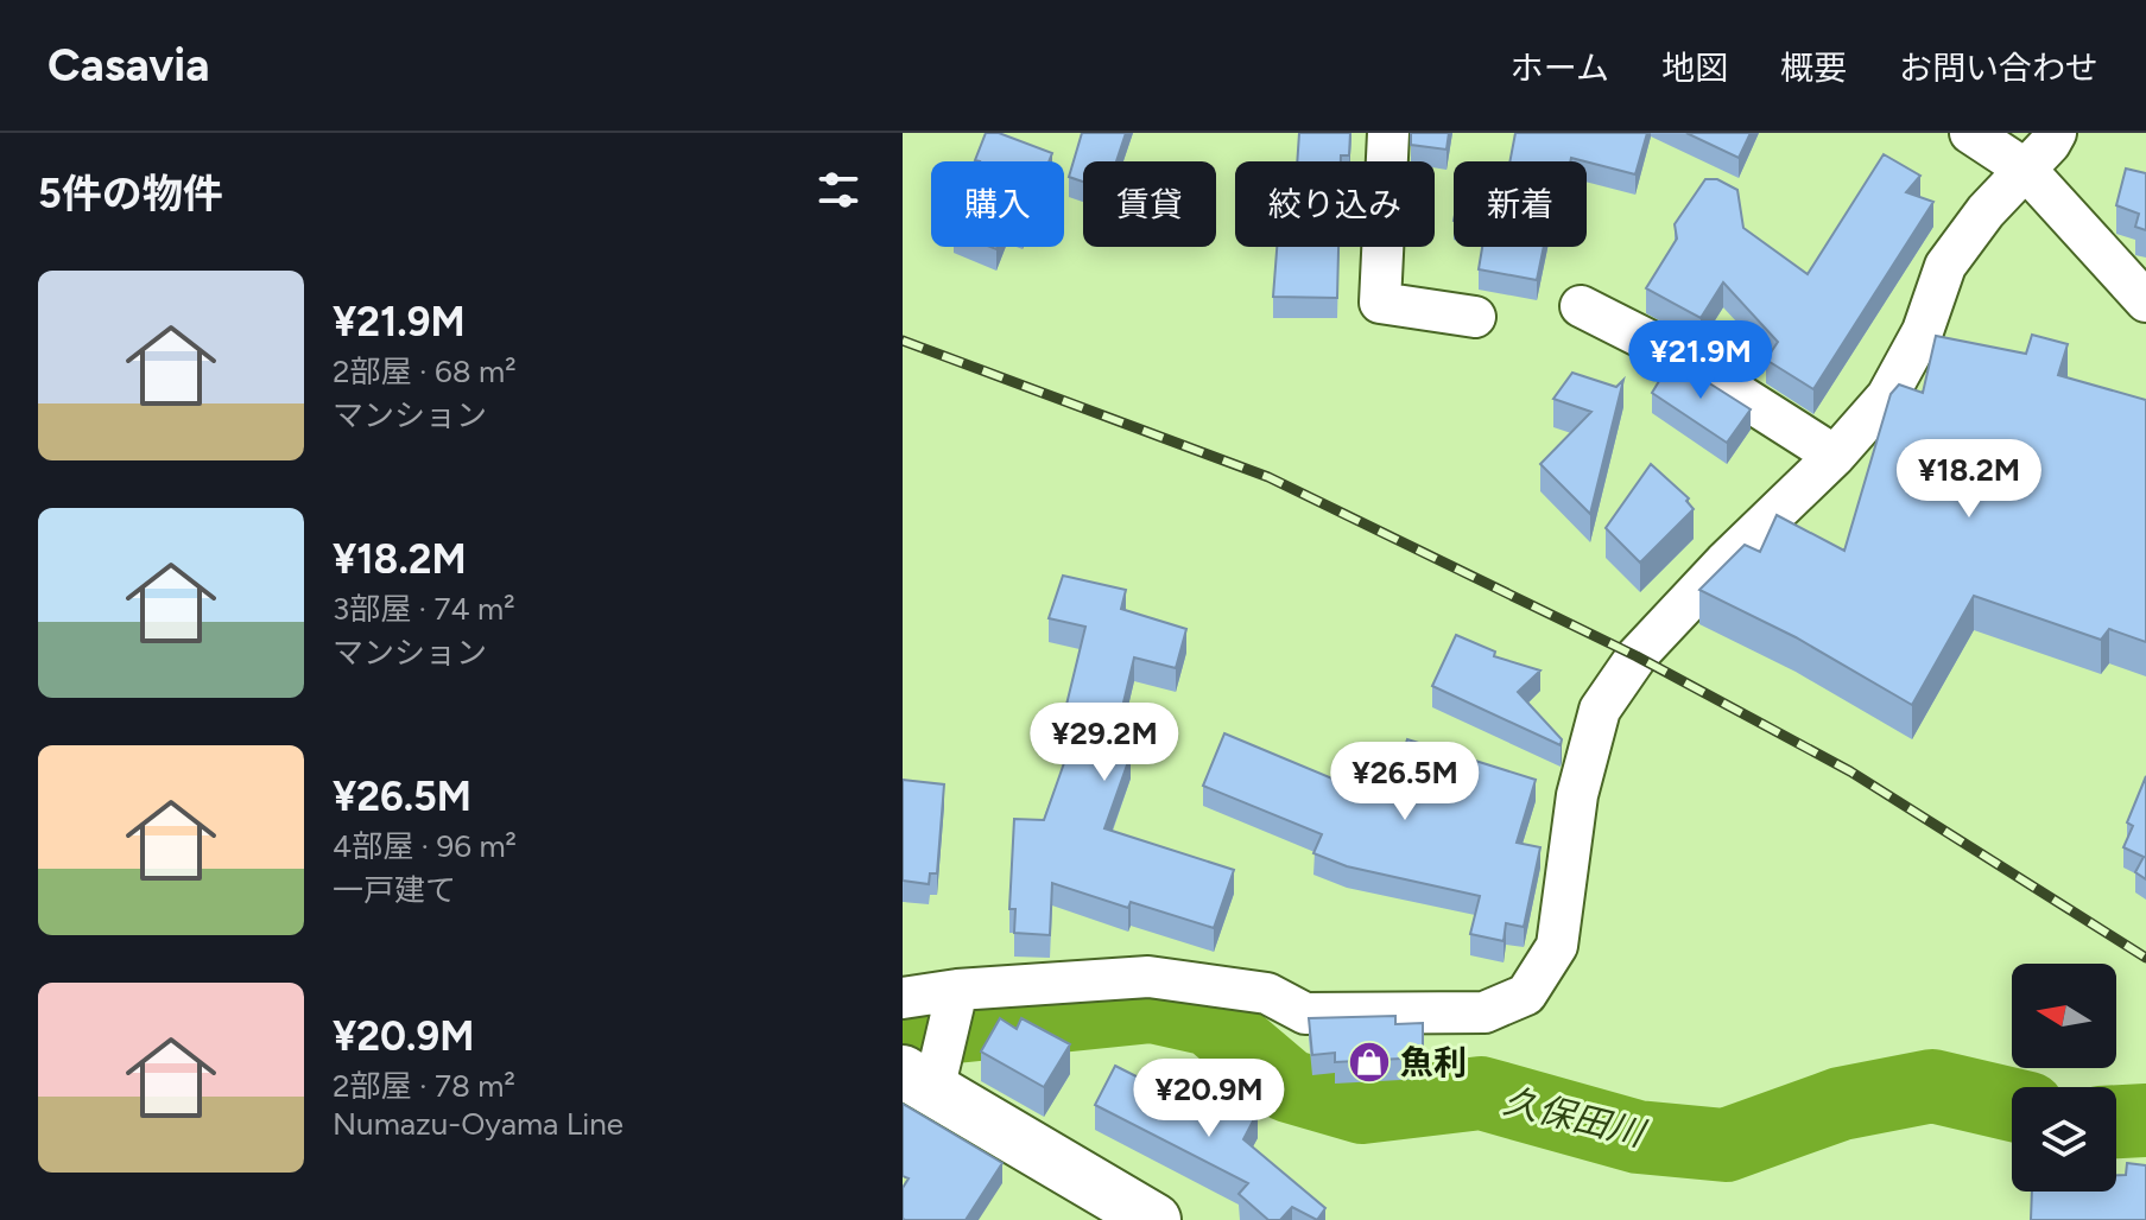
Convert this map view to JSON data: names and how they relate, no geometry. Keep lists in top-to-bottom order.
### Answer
{
  "water": ["久保田川"],
  "places": {
    "shop": ["魚利"]
  },
  "north": "left",
  "page": {
    "header": "Casavia",
    "nav": [
      "ホーム",
      "地図",
      "概要",
      "お問い合わせ"
    ],
    "heading": "5件の物件",
    "chip": [
      "購入",
      "賃貸",
      "絞り込み",
      "新着"
    ],
    "list": [
      {
        "name": "¥21.9M",
        "note": "2部屋 · 68 m² · マンション"
      },
      {
        "name": "¥18.2M",
        "note": "3部屋 · 74 m² · マンション"
      },
      {
        "name": "¥26.5M",
        "note": "4部屋 · 96 m² · 一戸建て"
      },
      {
        "name": "¥20.9M",
        "note": "2部屋 · 78 m² · Numazu-Oyama Line"
      }
    ],
    "price": [
      "¥21.9M",
      "¥18.2M",
      "¥29.2M",
      "¥26.5M",
      "¥20.9M"
    ]
  }
}
